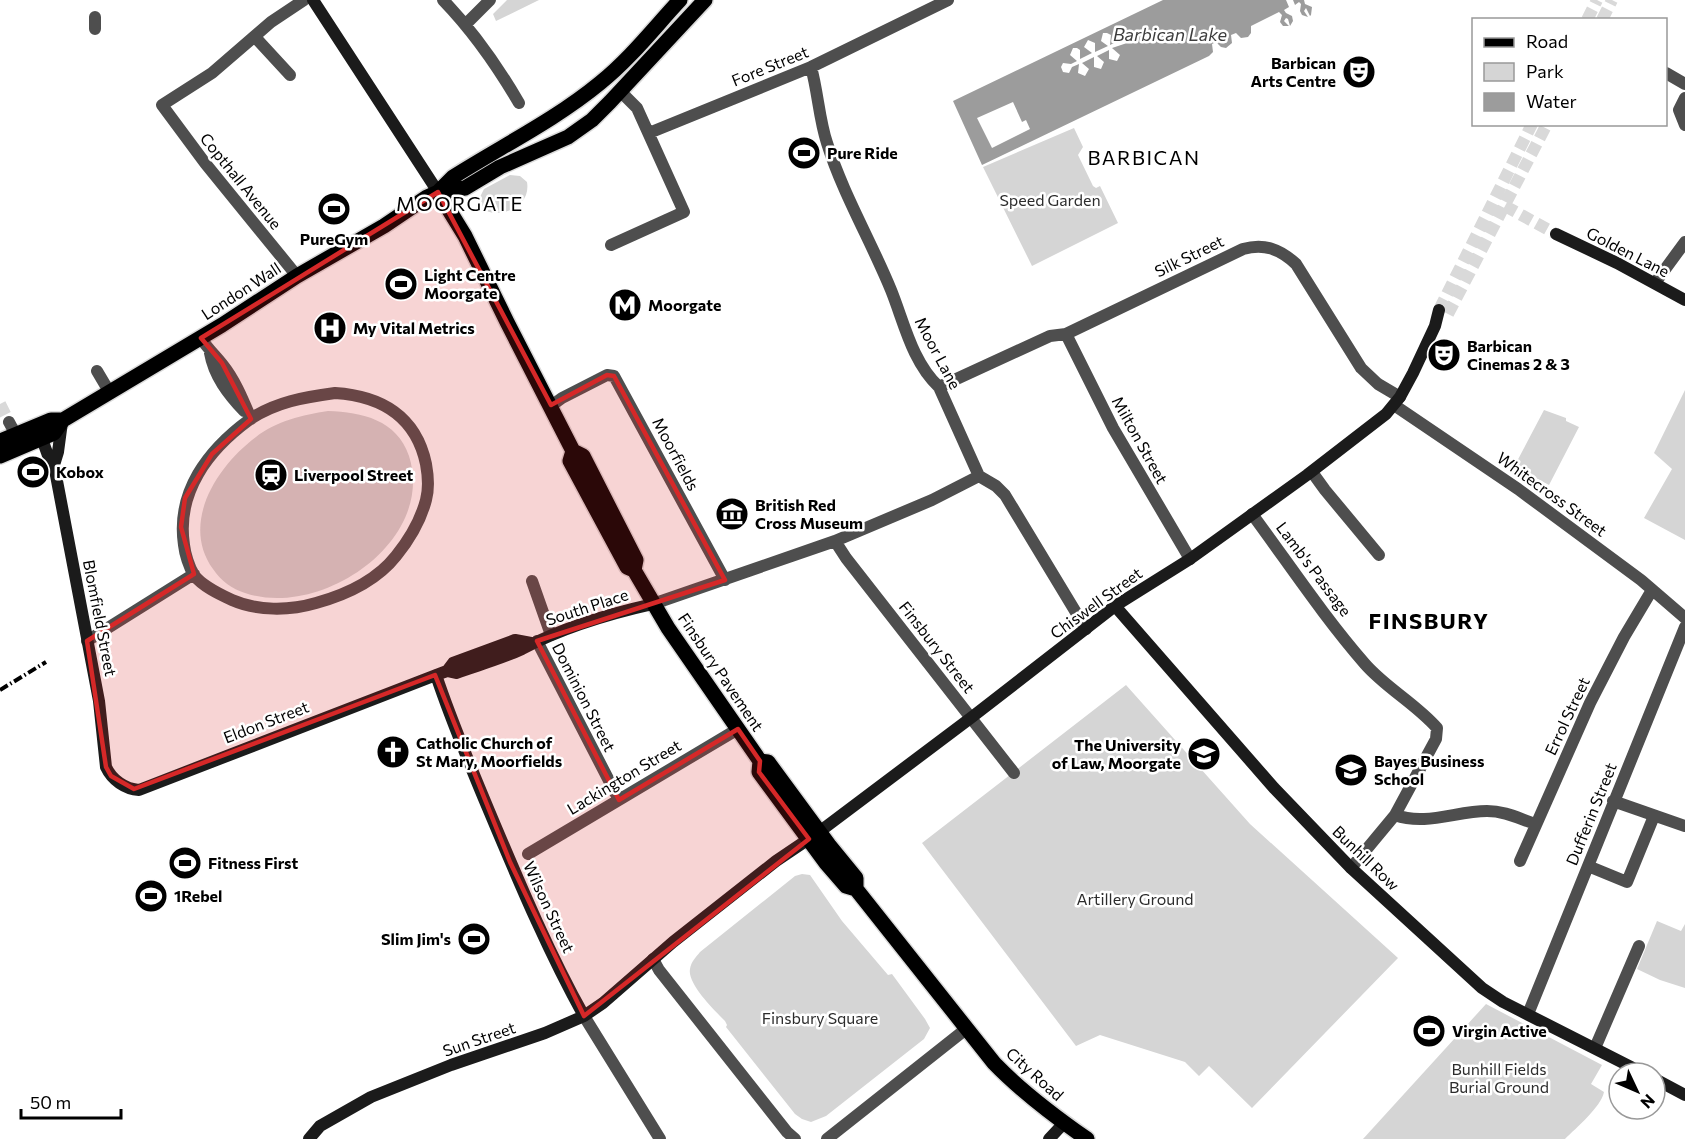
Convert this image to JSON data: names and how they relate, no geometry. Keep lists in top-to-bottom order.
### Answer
{
  "streets": {
    "main road": [
      "Golden Lane",
      "London Wall",
      "Chiswell Street",
      "South Place",
      "Blomfield Street",
      "Finsbury Pavement",
      "Eldon Street",
      "Bunhill Row",
      "Wilson Street",
      "Sun Street",
      "City Road"
    ],
    "street": [
      "Fore Street",
      "Copthall Avenue",
      "Silk Street",
      "Moor Lane",
      "Milton Street",
      "Moorfields",
      "Whitecross Street",
      "Lamb's Passage",
      "Finsbury Street",
      "Dominion Street",
      "Errol Street",
      "Lackington Street",
      "Dufferin Street"
    ]
  },
  "crossings": [
    ["Fore Street", "Moor Lane"],
    ["Copthall Avenue", "London Wall"],
    ["Silk Street", "Moor Lane"],
    ["Silk Street", "Milton Street"],
    ["Silk Street", "Whitecross Street"],
    ["Silk Street", "Chiswell Street"],
    ["London Wall", "Blomfield Street"],
    ["Milton Street", "Chiswell Street"],
    ["Whitecross Street", "Chiswell Street"],
    ["Whitecross Street", "Errol Street"],
    ["Lamb's Passage", "Chiswell Street"],
    ["Lamb's Passage", "Bunhill Row"],
    ["Chiswell Street", "Finsbury Street"],
    ["Chiswell Street", "Finsbury Pavement"],
    ["Chiswell Street", "Bunhill Row"],
    ["South Place", "Finsbury Pavement"],
    ["South Place", "Dominion Street"],
    ["South Place", "Eldon Street"],
    ["South Place", "Wilson Street"],
    ["Blomfield Street", "Eldon Street"],
    ["Finsbury Pavement", "Lackington Street"],
    ["Dominion Street", "Lackington Street"],
    ["Eldon Street", "Wilson Street"],
    ["Dufferin Street", "Bunhill Row"],
    ["Wilson Street", "Sun Street"]
  ],
  "districts": ["BARBICAN", "MOORGATE", "FINSBURY"],
  "water": ["Barbican Lake"],
  "parks": [
    "Speed Garden",
    "Artillery Ground",
    "Finsbury Square",
    "Bunhill Fields Burial Ground"
  ],
  "places": {
    "theatre": ["Barbican Arts Centre", "Barbican Cinemas 2 & 3"],
    "sports": [
      "Pure Ride",
      "PureGym",
      "Light Centre Moorgate",
      "Kobox",
      "Fitness First",
      "1Rebel",
      "Slim Jim's",
      "Virgin Active"
    ],
    "metro station": ["Moorgate"],
    "hospital": ["My Vital Metrics"],
    "station": ["Liverpool Street"],
    "museum": ["British Red Cross Museum"],
    "church": ["Catholic Church of St Mary, Moorfields"],
    "school or university": ["The University of Law, Moorgate", "Bayes Business School"]
  },
  "legend": ["Road", "Park", "Water"],
  "scale_bar": "50 m",
  "north": "bottom right"
}
